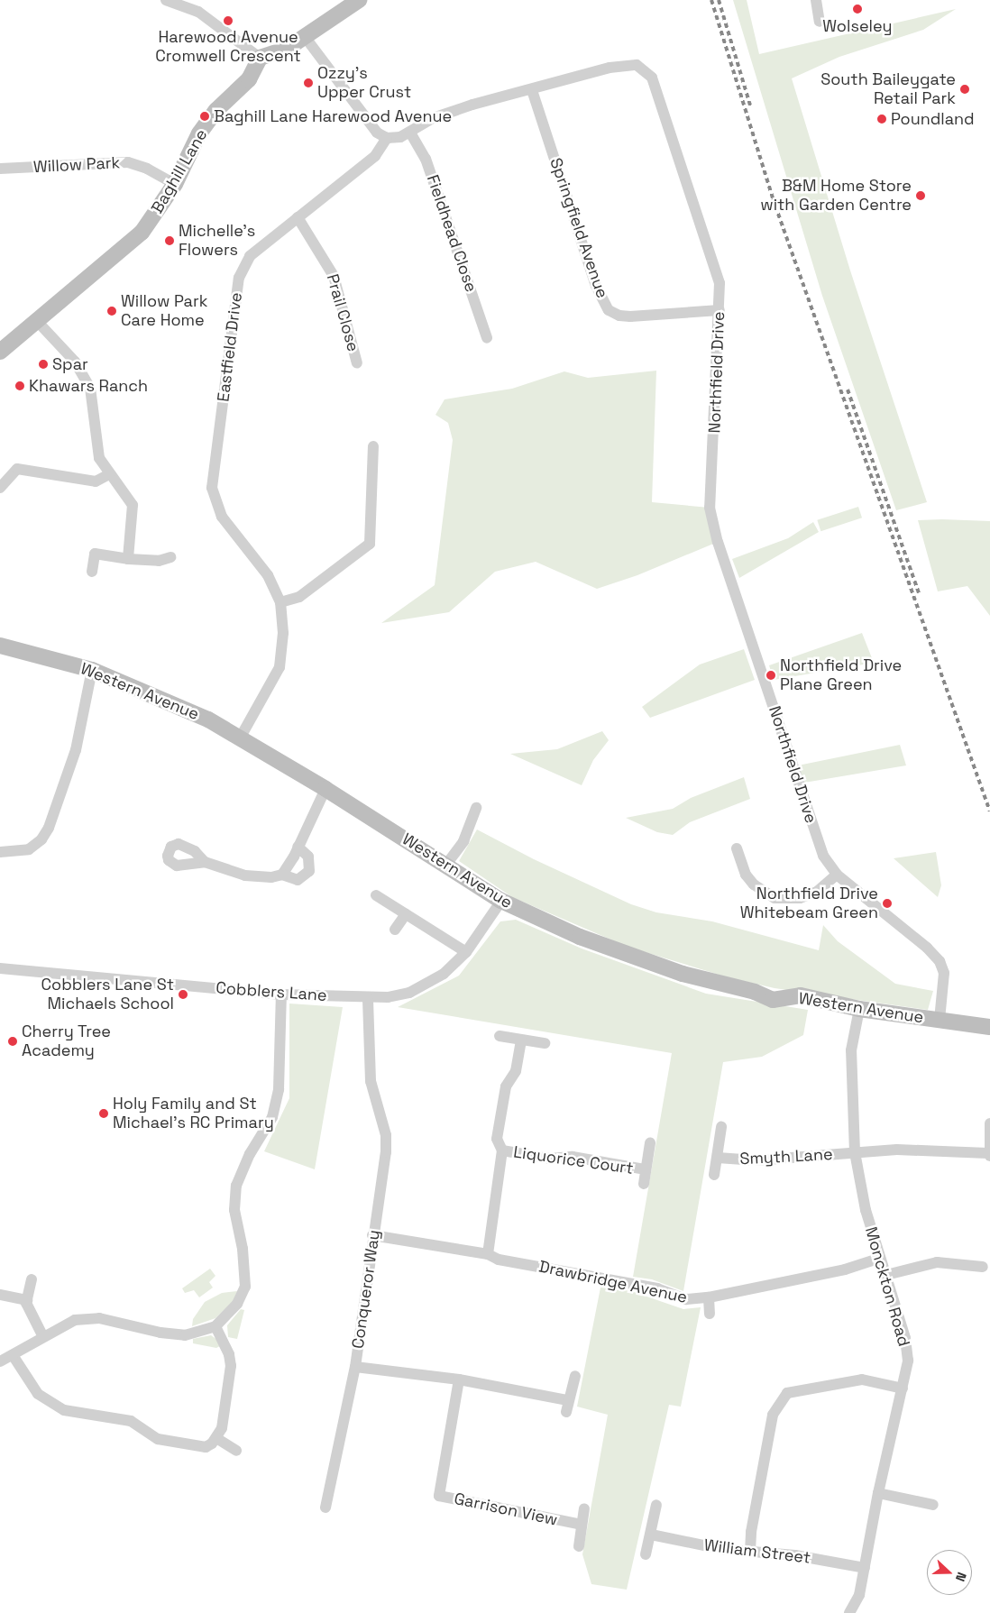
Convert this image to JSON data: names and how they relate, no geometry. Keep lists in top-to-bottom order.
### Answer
{
  "streets": {
    "street": [
      "Willow Park",
      "Baghill Lane",
      "Springfield Avenue",
      "Fieldhead Close",
      "Prail Close",
      "Eastfield Drive",
      "Northfield Drive",
      "Western Avenue",
      "Cobblers Lane",
      "Smyth Lane",
      "Liquorice Court",
      "Drawbridge Avenue",
      "Monckton Road",
      "Conqueror Way",
      "Garrison View",
      "William Street"
    ]
  },
  "crossings": [
    ["Willow Park", "Baghill Lane"],
    ["Springfield Avenue", "Northfield Drive"],
    ["Fieldhead Close", "Northfield Drive"],
    ["Prail Close", "Eastfield Drive"],
    ["Eastfield Drive", "Northfield Drive"],
    ["Eastfield Drive", "Western Avenue"],
    ["Northfield Drive", "Western Avenue"],
    ["Western Avenue", "Cobblers Lane"],
    ["Western Avenue", "Monckton Road"],
    ["Cobblers Lane", "Conqueror Way"],
    ["Smyth Lane", "Monckton Road"],
    ["Drawbridge Avenue", "Monckton Road"],
    ["Drawbridge Avenue", "Conqueror Way"],
    ["Monckton Road", "William Street"],
    ["Conqueror Way", "Garrison View"]
  ],
  "places": [
    "Wolseley",
    "Harewood Avenue Cromwell Crescent",
    "Ozzy's Upper Crust",
    "South Baileygate Retail Park",
    "Baghill Lane Harewood Avenue",
    "Poundland",
    "B&M Home Store with Garden Centre",
    "Michelle's Flowers",
    "Willow Park Care Home",
    "Spar",
    "Khawars Ranch",
    "Northfield Drive Plane Green",
    "Northfield Drive Whitebeam Green",
    "Cobblers Lane St Michaels School",
    "Cherry Tree Academy",
    "Holy Family and St Michael's RC Primary"
  ],
  "north": "right"
}
